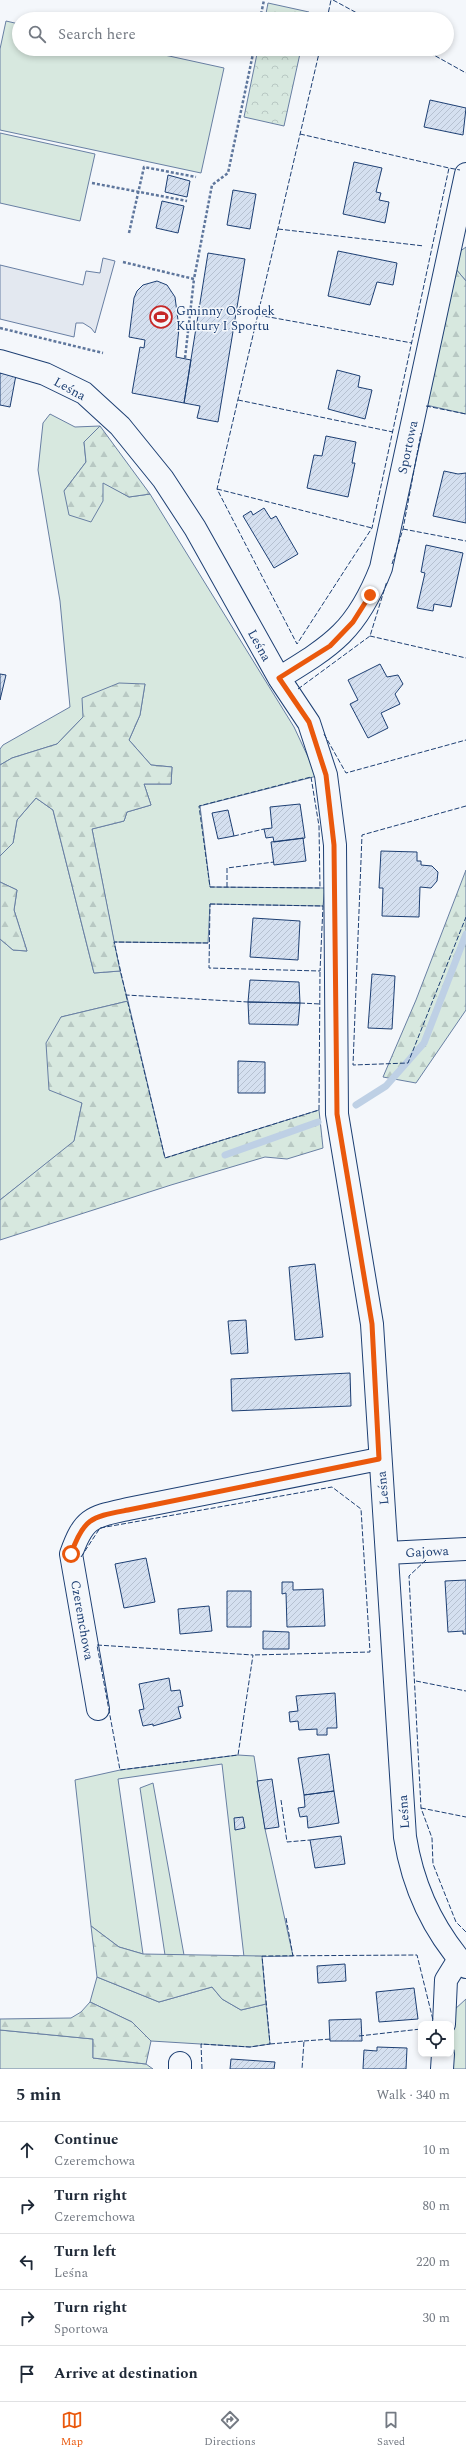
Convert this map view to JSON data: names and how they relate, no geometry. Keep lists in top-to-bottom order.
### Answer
{
  "streets": {
    "street": [
      "Leśna",
      "Sportowa",
      "Gajowa",
      "Czeremchowa"
    ]
  },
  "crossings": [
    ["Leśna", "Sportowa"],
    ["Leśna", "Gajowa"],
    ["Leśna", "Czeremchowa"]
  ],
  "places": {
    "sports": ["Gminny Ośrodek Kultury I Sportu"]
  },
  "page": {
    "search": "Search here",
    "heading": ["5 min", "Walk · 340 m"],
    "list": [
      ["Continue", "Czeremchowa", "10 m"],
      ["Turn right", "Czeremchowa", "80 m"],
      ["Turn left", "Leśna", "220 m"],
      ["Turn right", "Sportowa", "30 m"],
      "Arrive at destination"
    ],
    "nav": ["Map", "Directions", "Saved"]
  }
}
